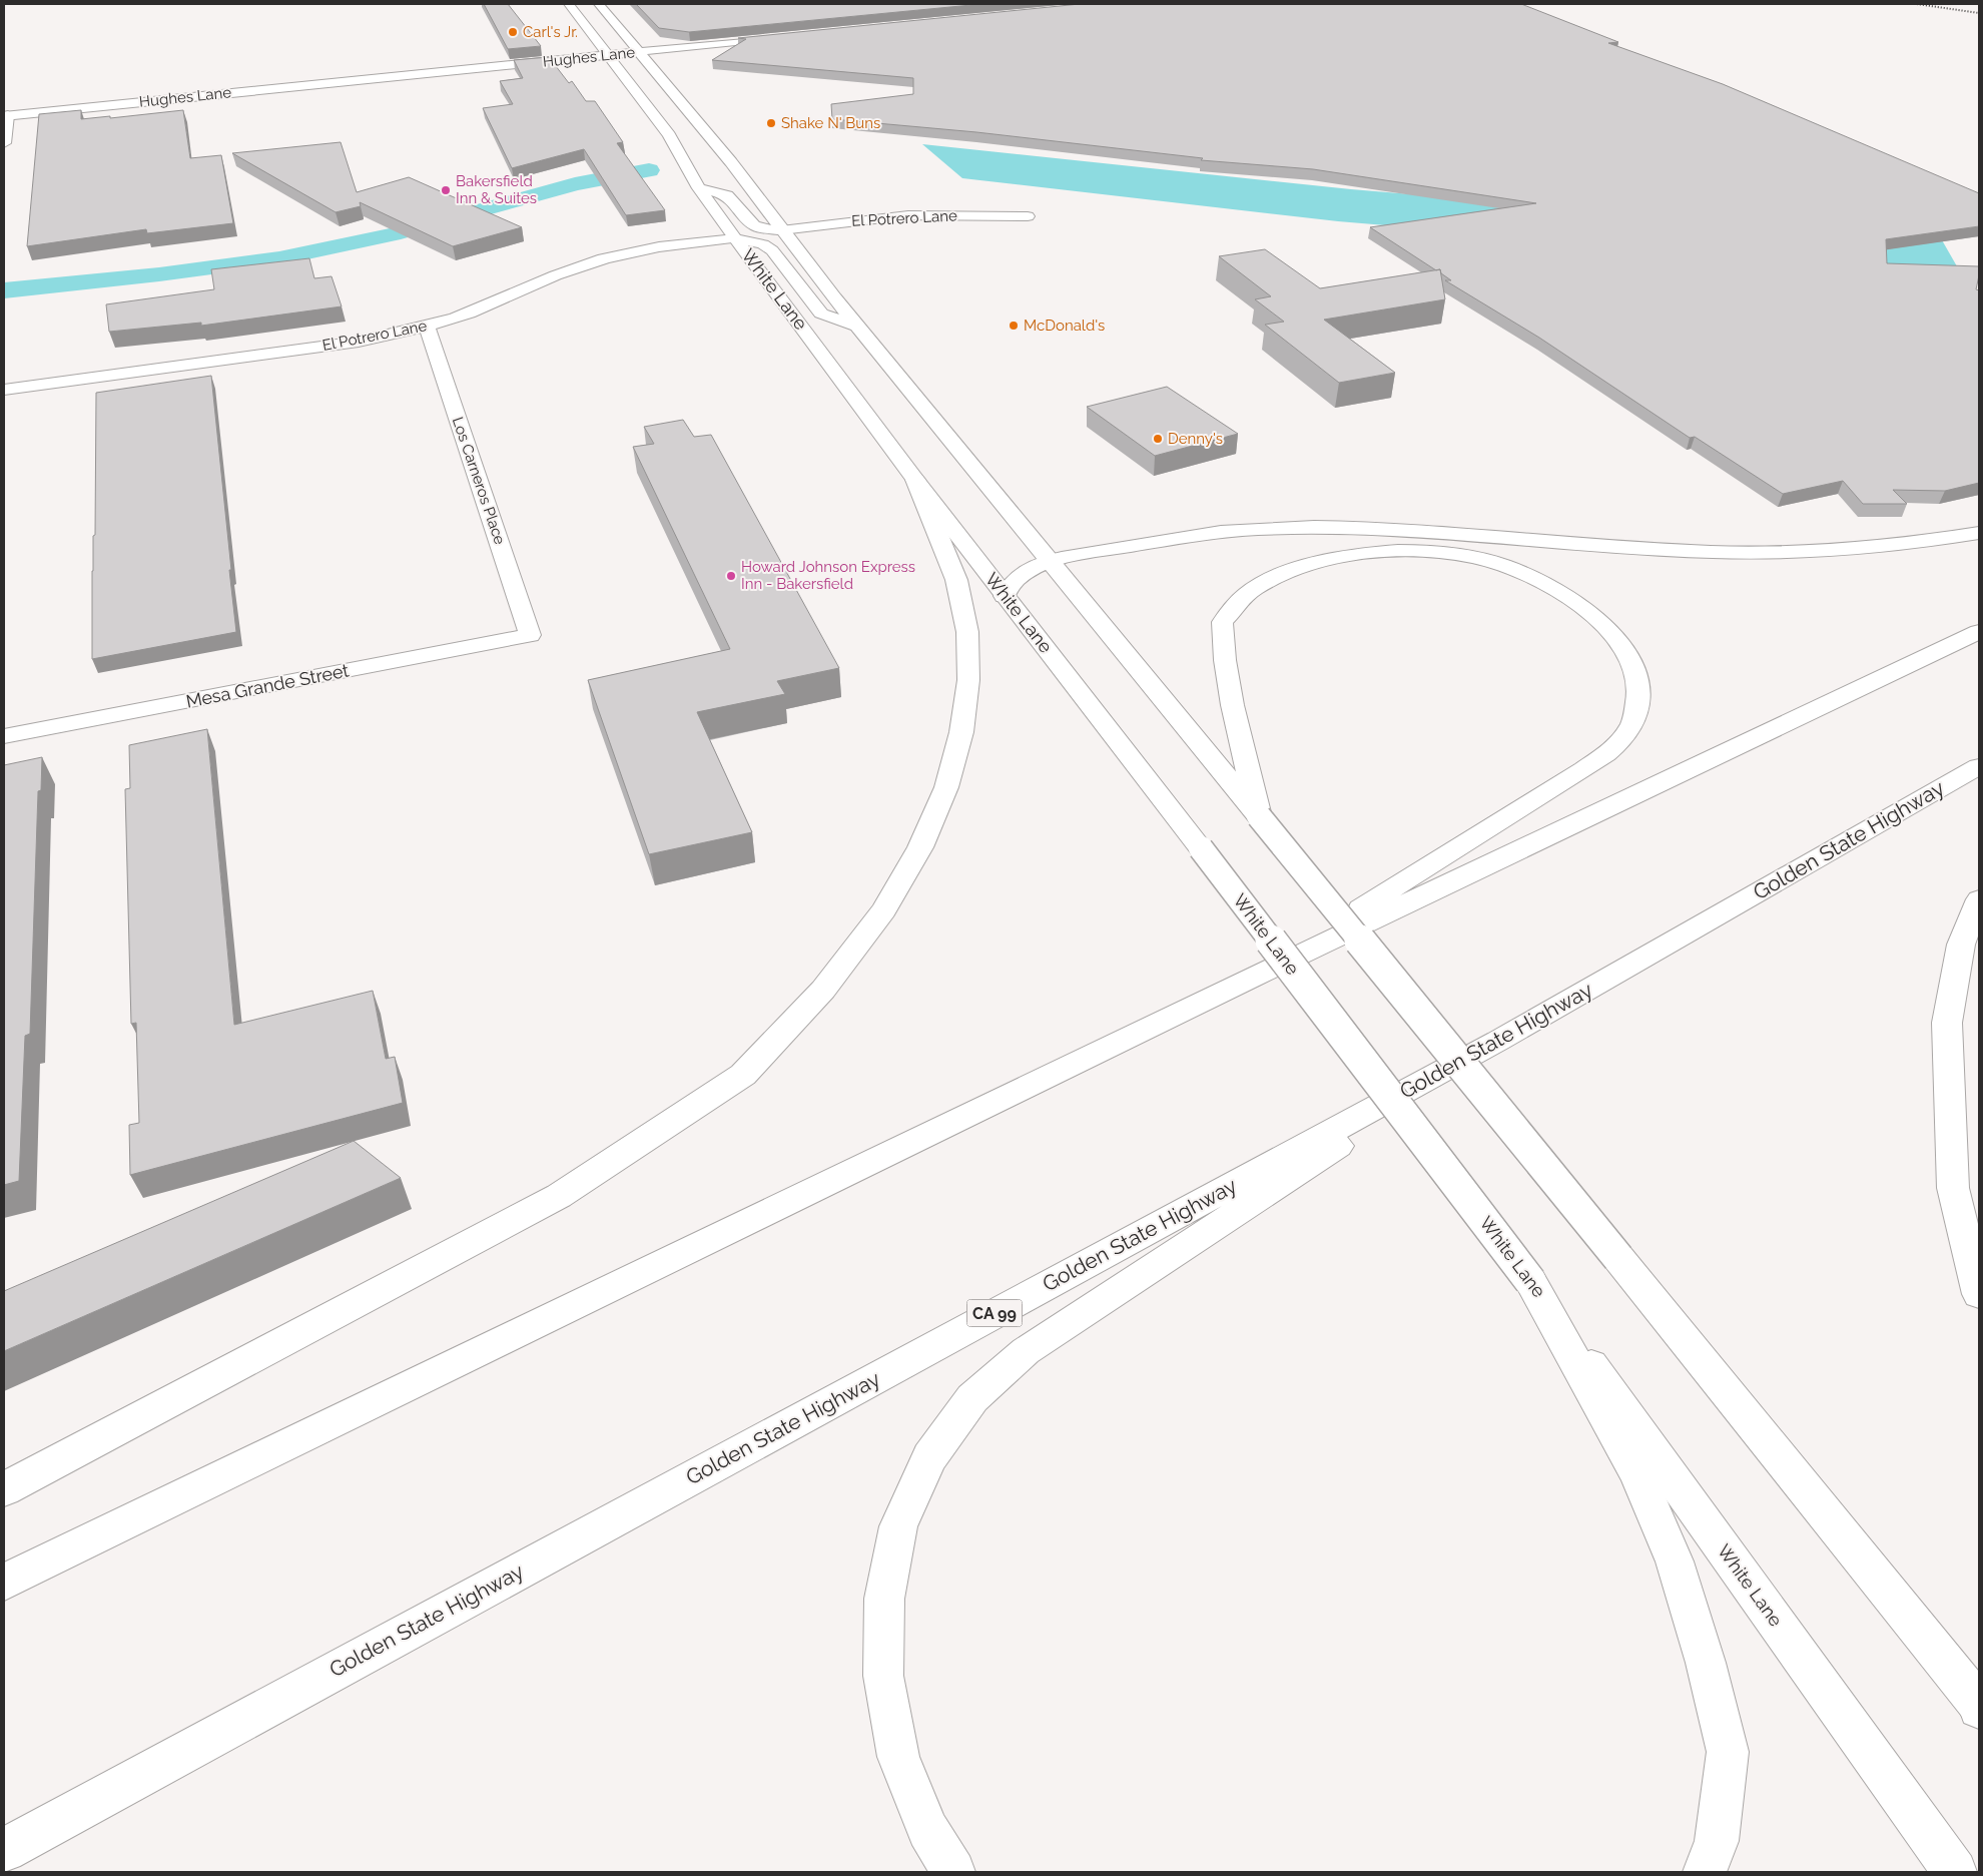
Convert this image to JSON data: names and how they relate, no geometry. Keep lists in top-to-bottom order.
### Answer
{
  "streets": {
    "main road": [
      "Hughes Lane",
      "El Potrero Lane",
      "White Lane",
      "Los Carneros Place",
      "Mesa Grande Street",
      "Golden State Highway",
      "CA 99"
    ]
  },
  "crossings": [
    ["Hughes Lane", "White Lane"],
    ["El Potrero Lane", "White Lane"],
    ["El Potrero Lane", "Los Carneros Place"],
    ["Los Carneros Place", "Mesa Grande Street"]
  ],
  "places": [
    "Carl's Jr.",
    "Shake N' Buns",
    "Bakersfield Inn & Suites",
    "McDonald's",
    "Denny's",
    "Howard Johnson Express Inn - Bakersfield"
  ]
}
